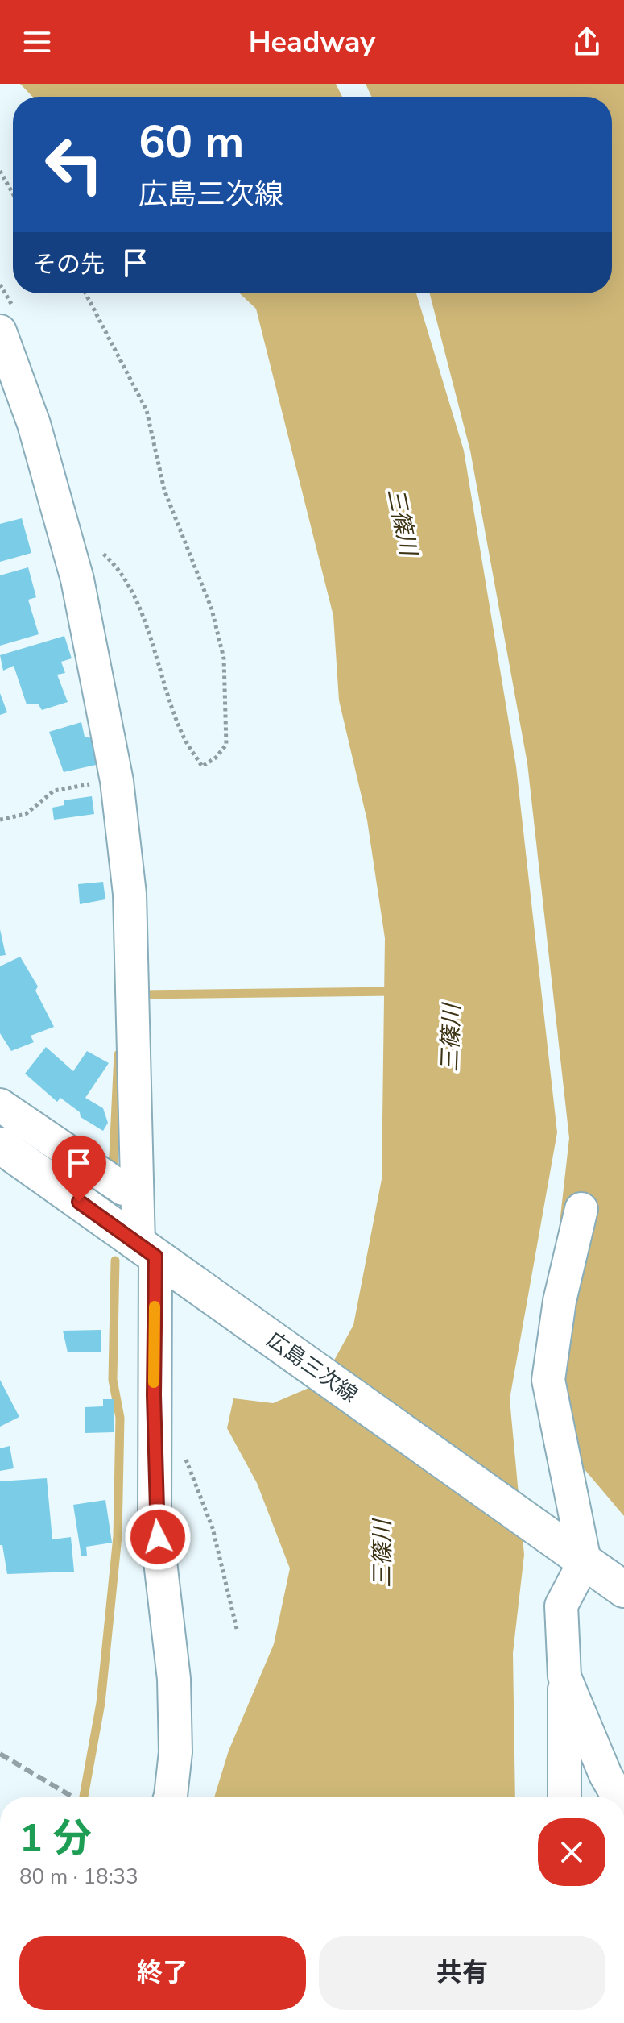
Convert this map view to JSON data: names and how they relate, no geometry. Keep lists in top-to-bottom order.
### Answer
{
  "streets": {
    "main road": ["広島三次線"]
  },
  "water": ["三篠川"],
  "page": {
    "header": "Headway",
    "turn": ["60 m", "広島三次線"],
    "then": "その先",
    "heading": ["1 分", "80 m · 18:33"],
    "buttons": ["終了", "共有"]
  }
}
